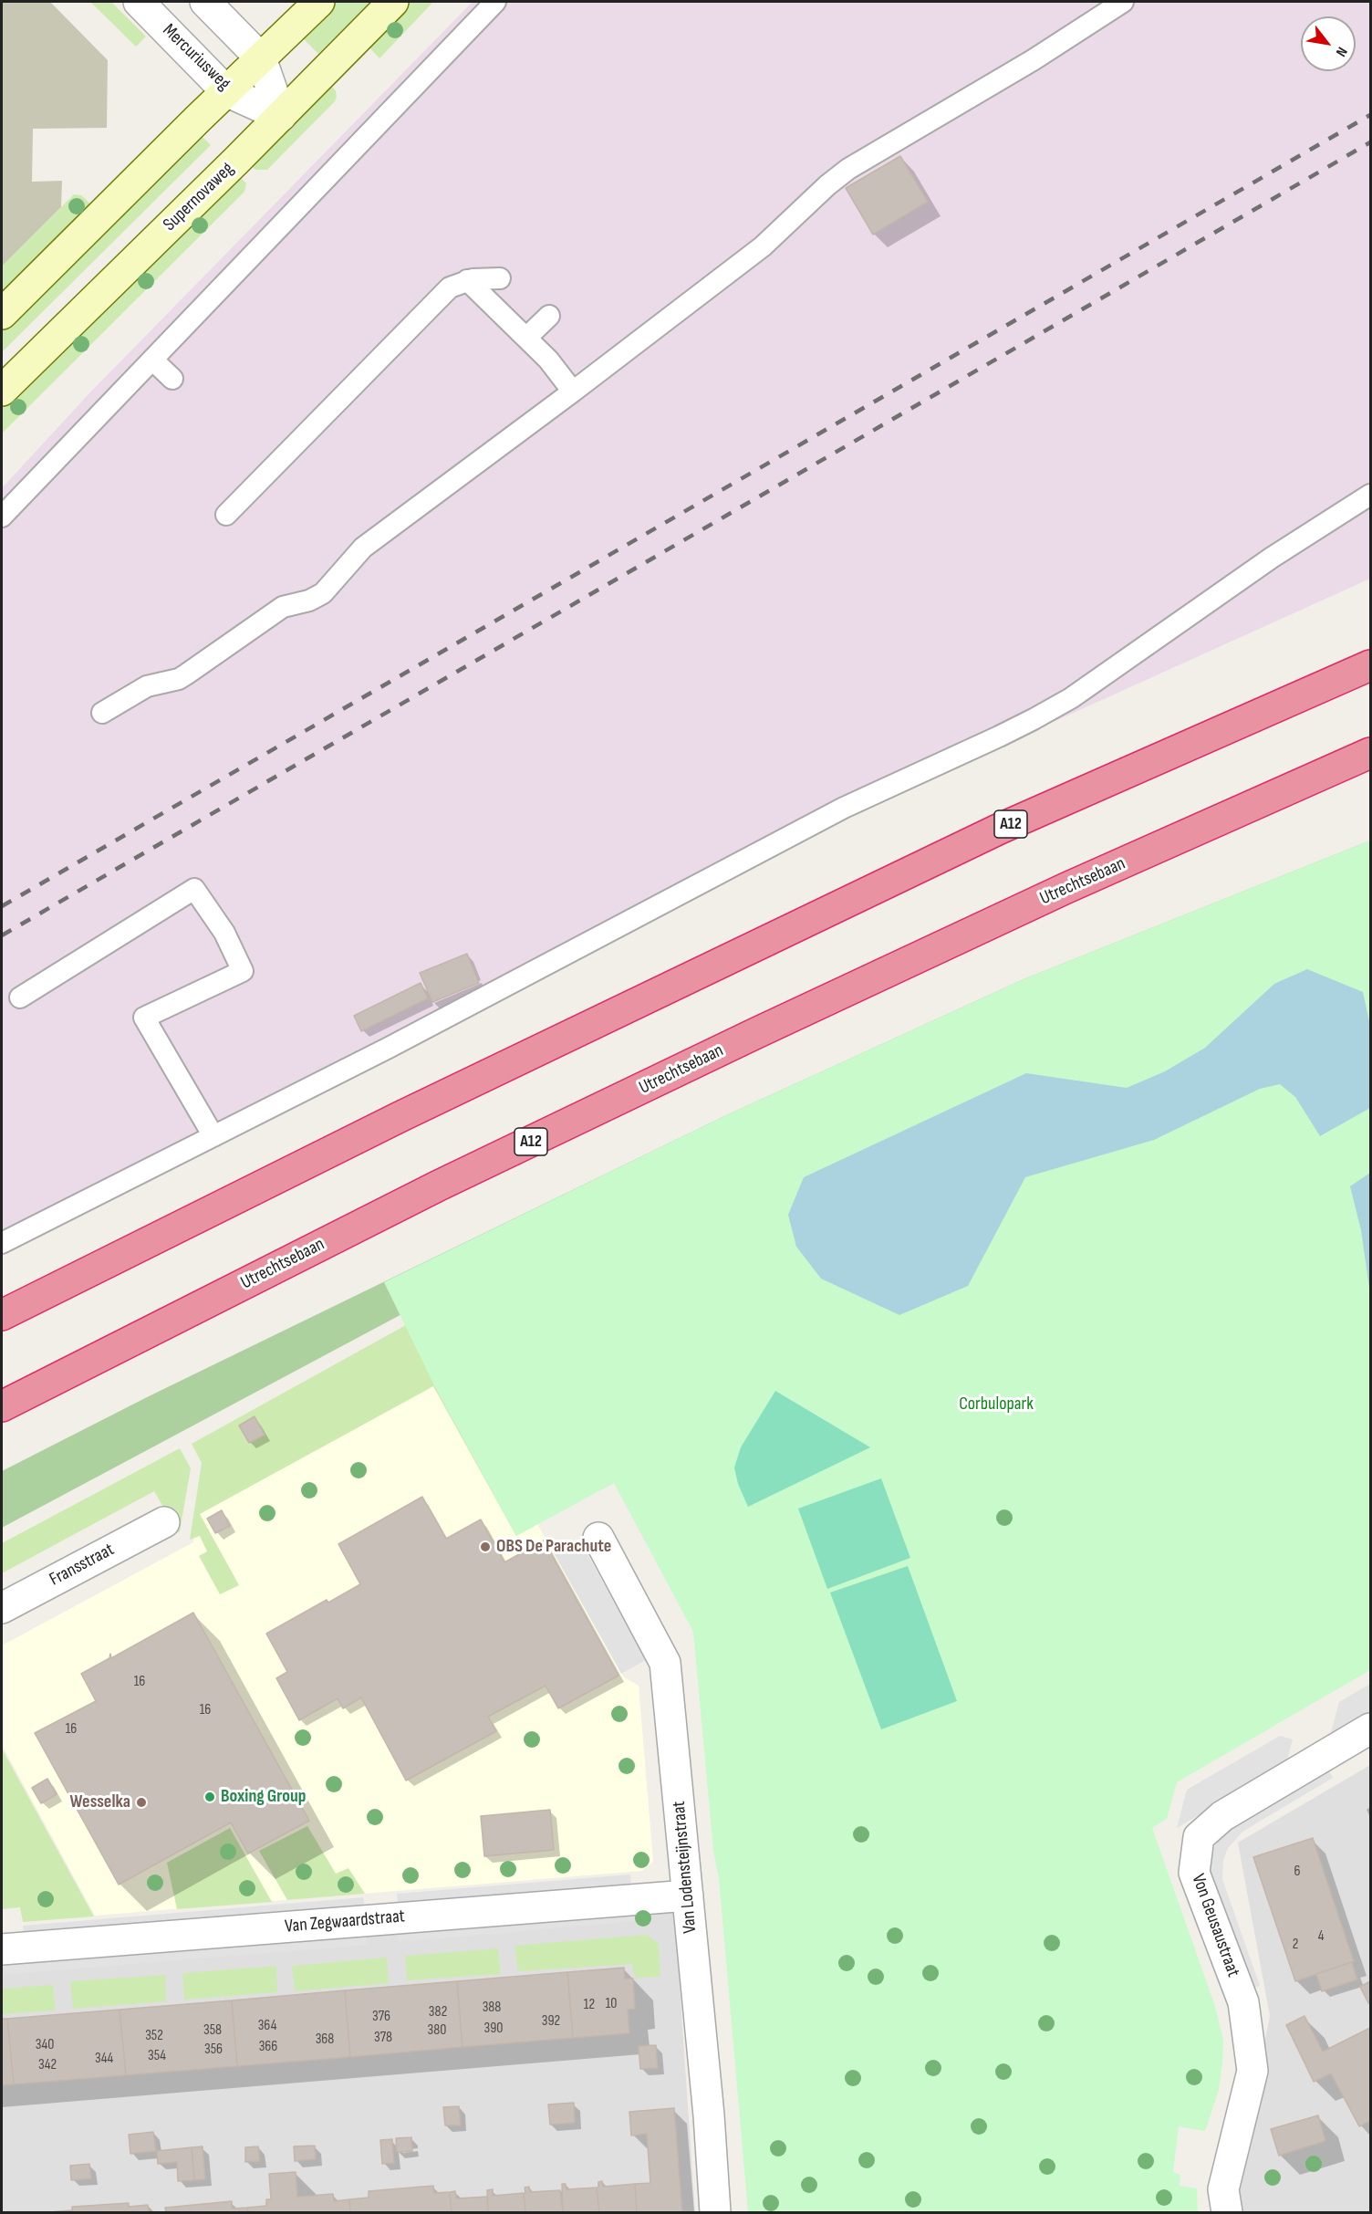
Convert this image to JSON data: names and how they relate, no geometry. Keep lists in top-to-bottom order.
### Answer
{
  "streets": {
    "highway": ["A12", "Utrechtsebaan"],
    "main road": ["Supernovaweg"],
    "street": [
      "Mercuriusweg",
      "Fransstraat",
      "Van Lodensteijnstraat",
      "Van Zegwaardstraat",
      "Von Geusaustraat"
    ]
  },
  "crossings": [
    ["Mercuriusweg", "Supernovaweg"],
    ["Van Lodensteijnstraat", "Van Zegwaardstraat"]
  ],
  "parks": ["Corbulopark"],
  "places": ["OBS De Parachute", "Boxing Group", "Wesselka"],
  "house_numbers": [
    "16",
    "16",
    "16",
    "6",
    "4",
    "2",
    "10",
    "12",
    "388",
    "382",
    "376",
    "392",
    "364",
    "390",
    "358",
    "380",
    "352",
    "378",
    "368",
    "340",
    "366",
    "356",
    "354",
    "344",
    "342"
  ],
  "north": "bottom right"
}
